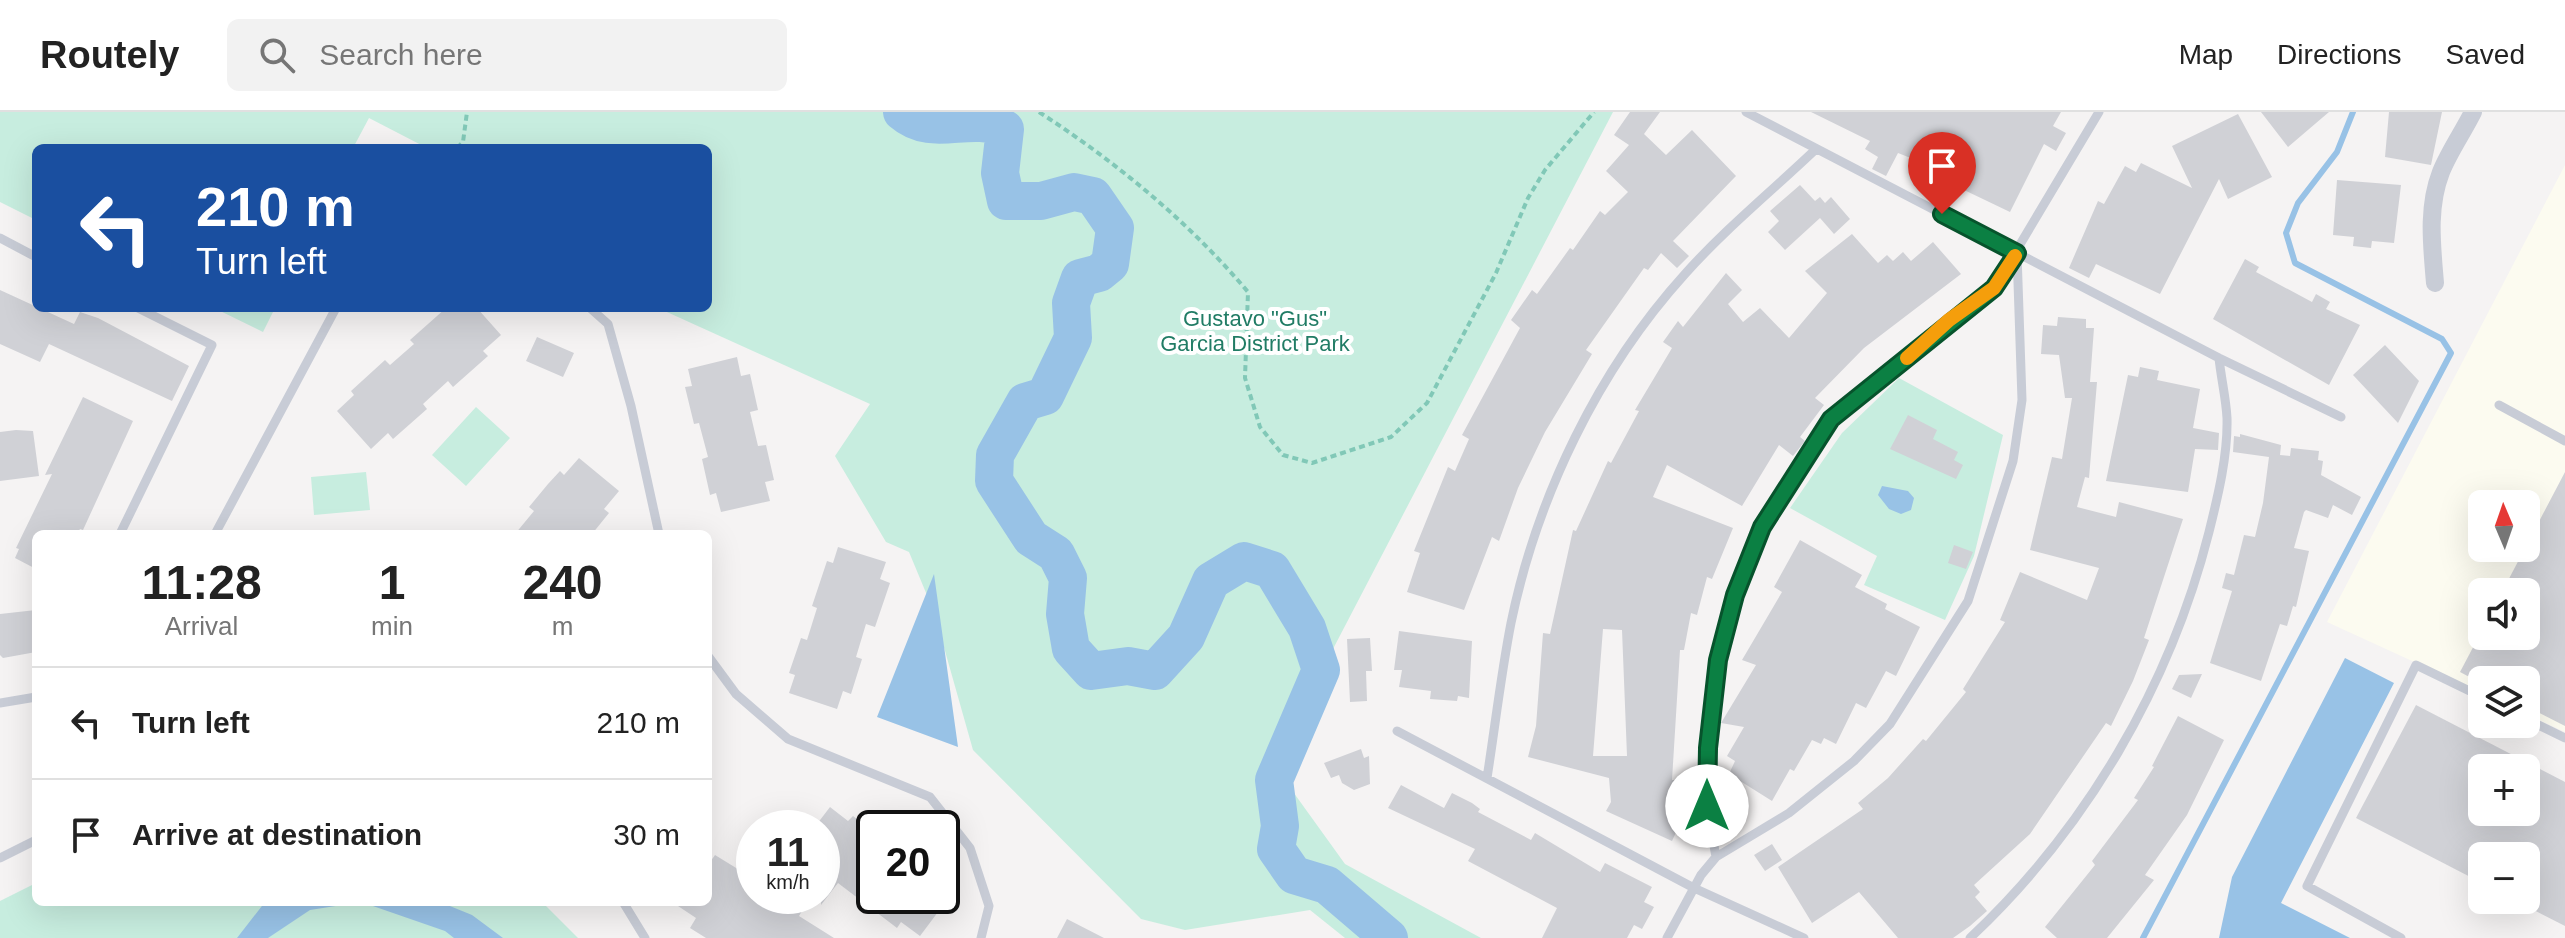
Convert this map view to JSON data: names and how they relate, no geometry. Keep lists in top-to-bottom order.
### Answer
{
  "parks": ["Gustavo \"Gus\" Garcia District Park"],
  "north": "top",
  "page": {
    "header": "Routely",
    "search": "Search here",
    "nav": ["Map", "Directions", "Saved"],
    "turn": ["210 m", "Turn left"],
    "map_buttons": ["+", "−"],
    "eta": [
      "11:28",
      "Arrival",
      "1",
      "min",
      "240",
      "m"
    ],
    "list": [
      {
        "name": "Turn left",
        "value": "210 m"
      },
      {
        "name": "Arrive at destination",
        "value": "30 m"
      }
    ],
    "speed": "11 km/h",
    "limit": "20"
  }
}
